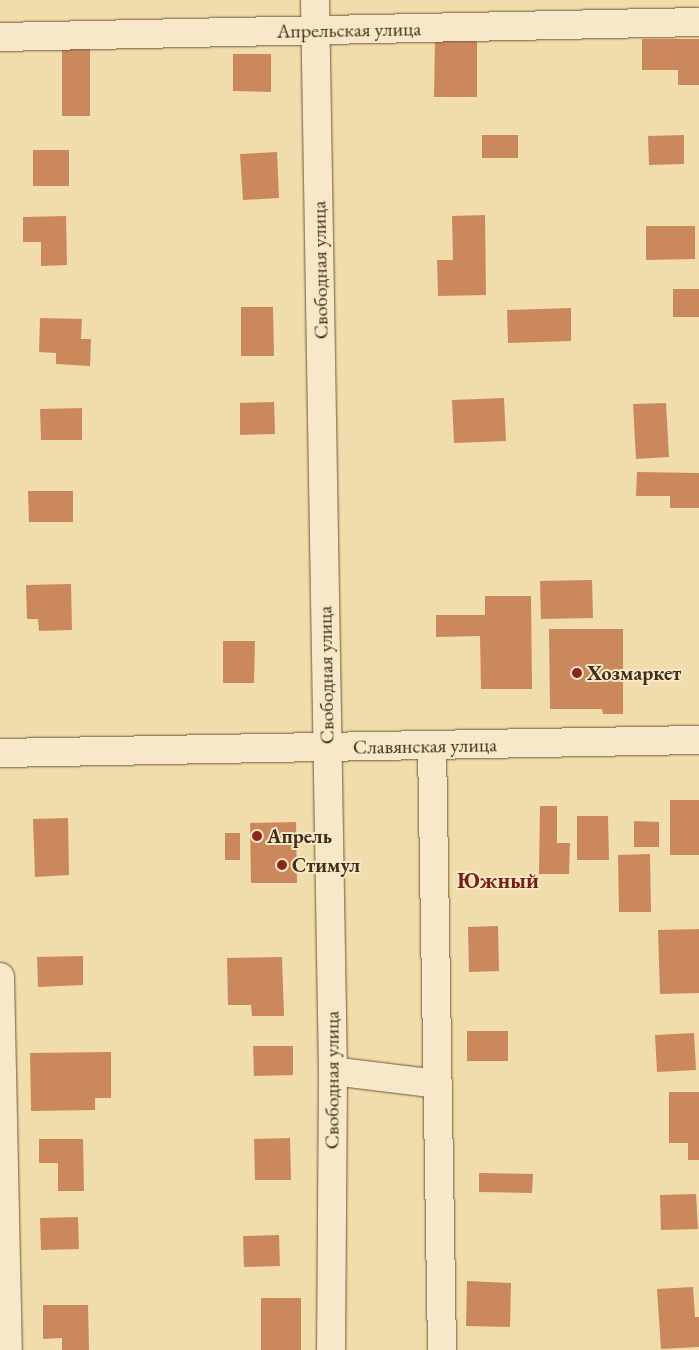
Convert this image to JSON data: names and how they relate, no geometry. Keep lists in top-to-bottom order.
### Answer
{
  "streets": {
    "street": ["Апрельская улица", "Свободная улица", "Славянская улица"]
  },
  "crossings": [
    ["Апрельская улица", "Свободная улица"],
    ["Свободная улица", "Славянская улица"]
  ],
  "districts": ["Южный"],
  "places": ["Хозмаркет", "Апрель", "Стимул"]
}
